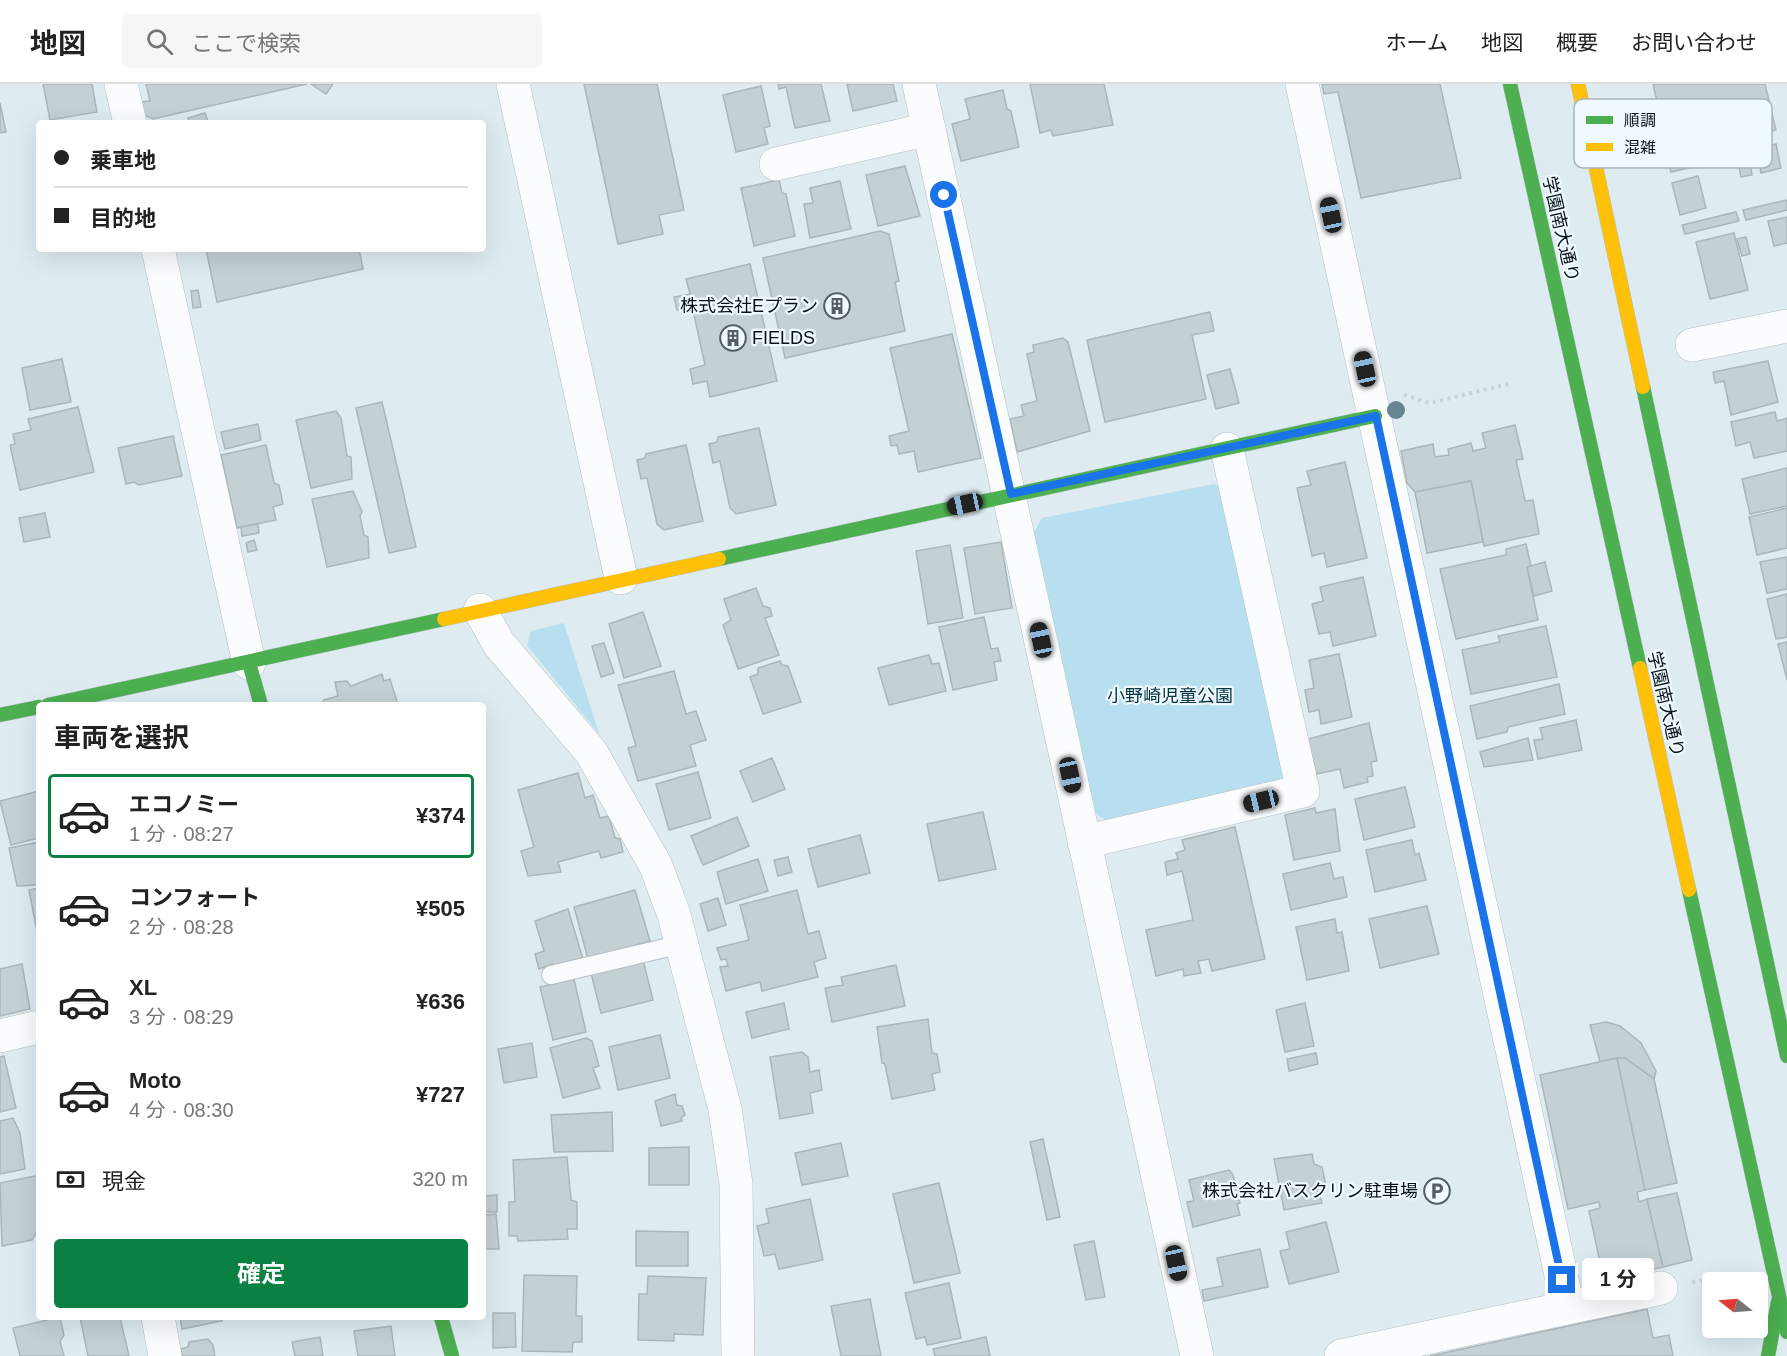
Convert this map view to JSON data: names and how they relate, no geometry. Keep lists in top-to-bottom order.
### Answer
{
  "streets": {
    "main road": ["学園南大通り"]
  },
  "parks": ["小野崎児童公園"],
  "places": {
    "building": ["株式会社Eプラン", "FIELDS"],
    "parking": ["株式会社バスクリン駐車場"]
  },
  "legend": ["順調", "混雑"],
  "north": "left",
  "page": {
    "header": "地図",
    "search": "ここで検索",
    "nav": [
      "ホーム",
      "地図",
      "概要",
      "お問い合わせ"
    ],
    "banner": ["乗車地", "目的地"],
    "heading": "車両を選択",
    "list": [
      {
        "name": "エコノミー",
        "note": "1 分 · 08:27",
        "value": "¥374"
      },
      {
        "name": "コンフォート",
        "note": "2 分 · 08:28",
        "value": "¥505"
      },
      {
        "name": "XL",
        "note": "3 分 · 08:29",
        "value": "¥636"
      },
      {
        "name": "Moto",
        "note": "4 分 · 08:30",
        "value": "¥727"
      }
    ],
    "pay": ["現金", "320 m"],
    "buttons": "確定",
    "bubble": "1 分"
  }
}
